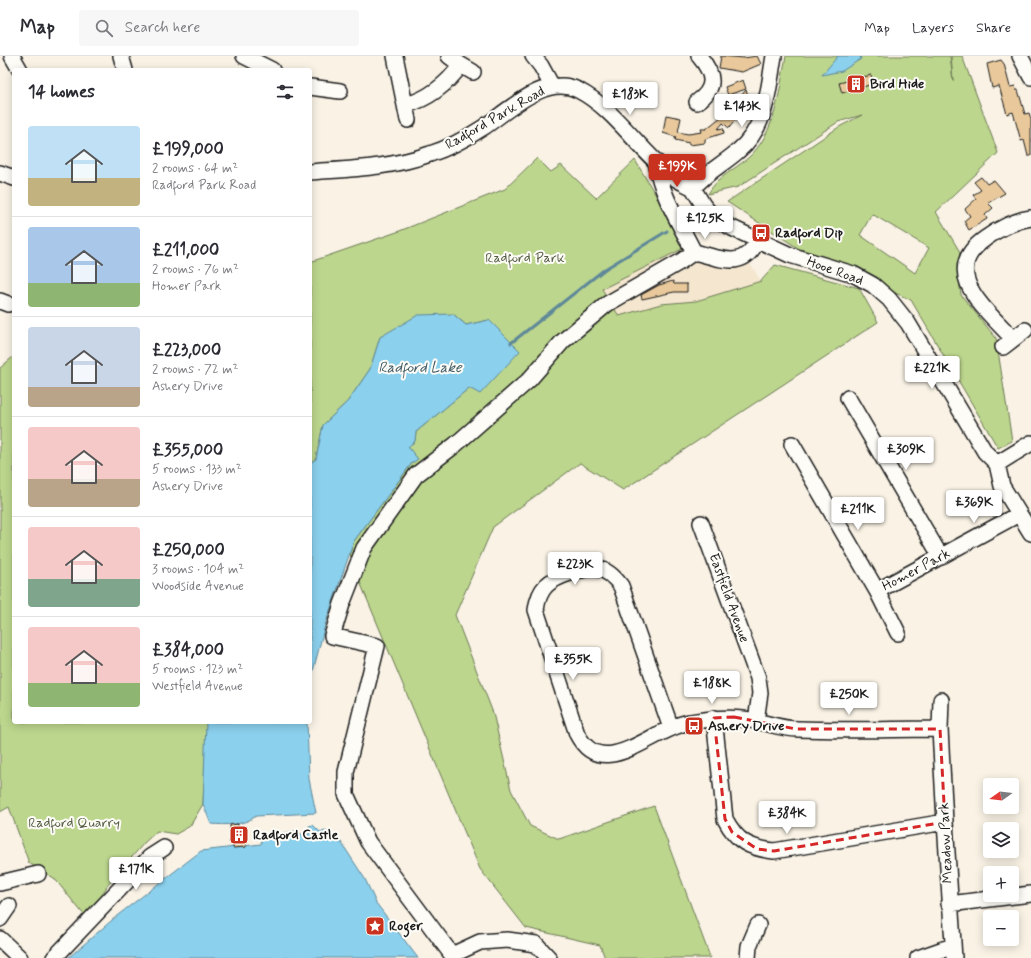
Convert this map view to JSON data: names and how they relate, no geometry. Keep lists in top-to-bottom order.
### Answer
{
  "streets": {
    "street": [
      "Radford Park Road",
      "Hooe Road",
      "Homer Park",
      "Eastfield Avenue",
      "Meadow Park"
    ]
  },
  "crossings": [
    ["Radford Park Road", "Hooe Road"]
  ],
  "water": ["Radford Lake"],
  "parks": ["Radford Park", "Radford Quarry"],
  "places": {
    "building": ["Bird Hide", "Radford Castle"],
    "bus stop": ["Radford Dip", "Ashery Drive"],
    "place": ["Roger"]
  },
  "north": "left",
  "page": {
    "header": "Map",
    "search": "Search here",
    "nav": ["Map", "Layers", "Share"],
    "heading": "14 homes",
    "price": [
      "£183K",
      "£143K",
      "£199K",
      "£125K",
      "£221K",
      "£309K",
      "£369K",
      "£211K",
      "£223K",
      "£355K",
      "£188K",
      "£250K",
      "£384K",
      "£171K"
    ],
    "list": [
      {
        "name": "£199,000",
        "note": "2 rooms · 64 m² · Radford Park Road"
      },
      {
        "name": "£211,000",
        "note": "2 rooms · 76 m² · Homer Park"
      },
      {
        "name": "£223,000",
        "note": "2 rooms · 72 m² · Ashery Drive"
      },
      {
        "name": "£355,000",
        "note": "5 rooms · 133 m² · Ashery Drive"
      },
      {
        "name": "£250,000",
        "note": "3 rooms · 104 m² · Woodside Avenue"
      },
      {
        "name": "£384,000",
        "note": "5 rooms · 123 m² · Westfield Avenue"
      }
    ],
    "map_buttons": ["+", "−"]
  }
}
